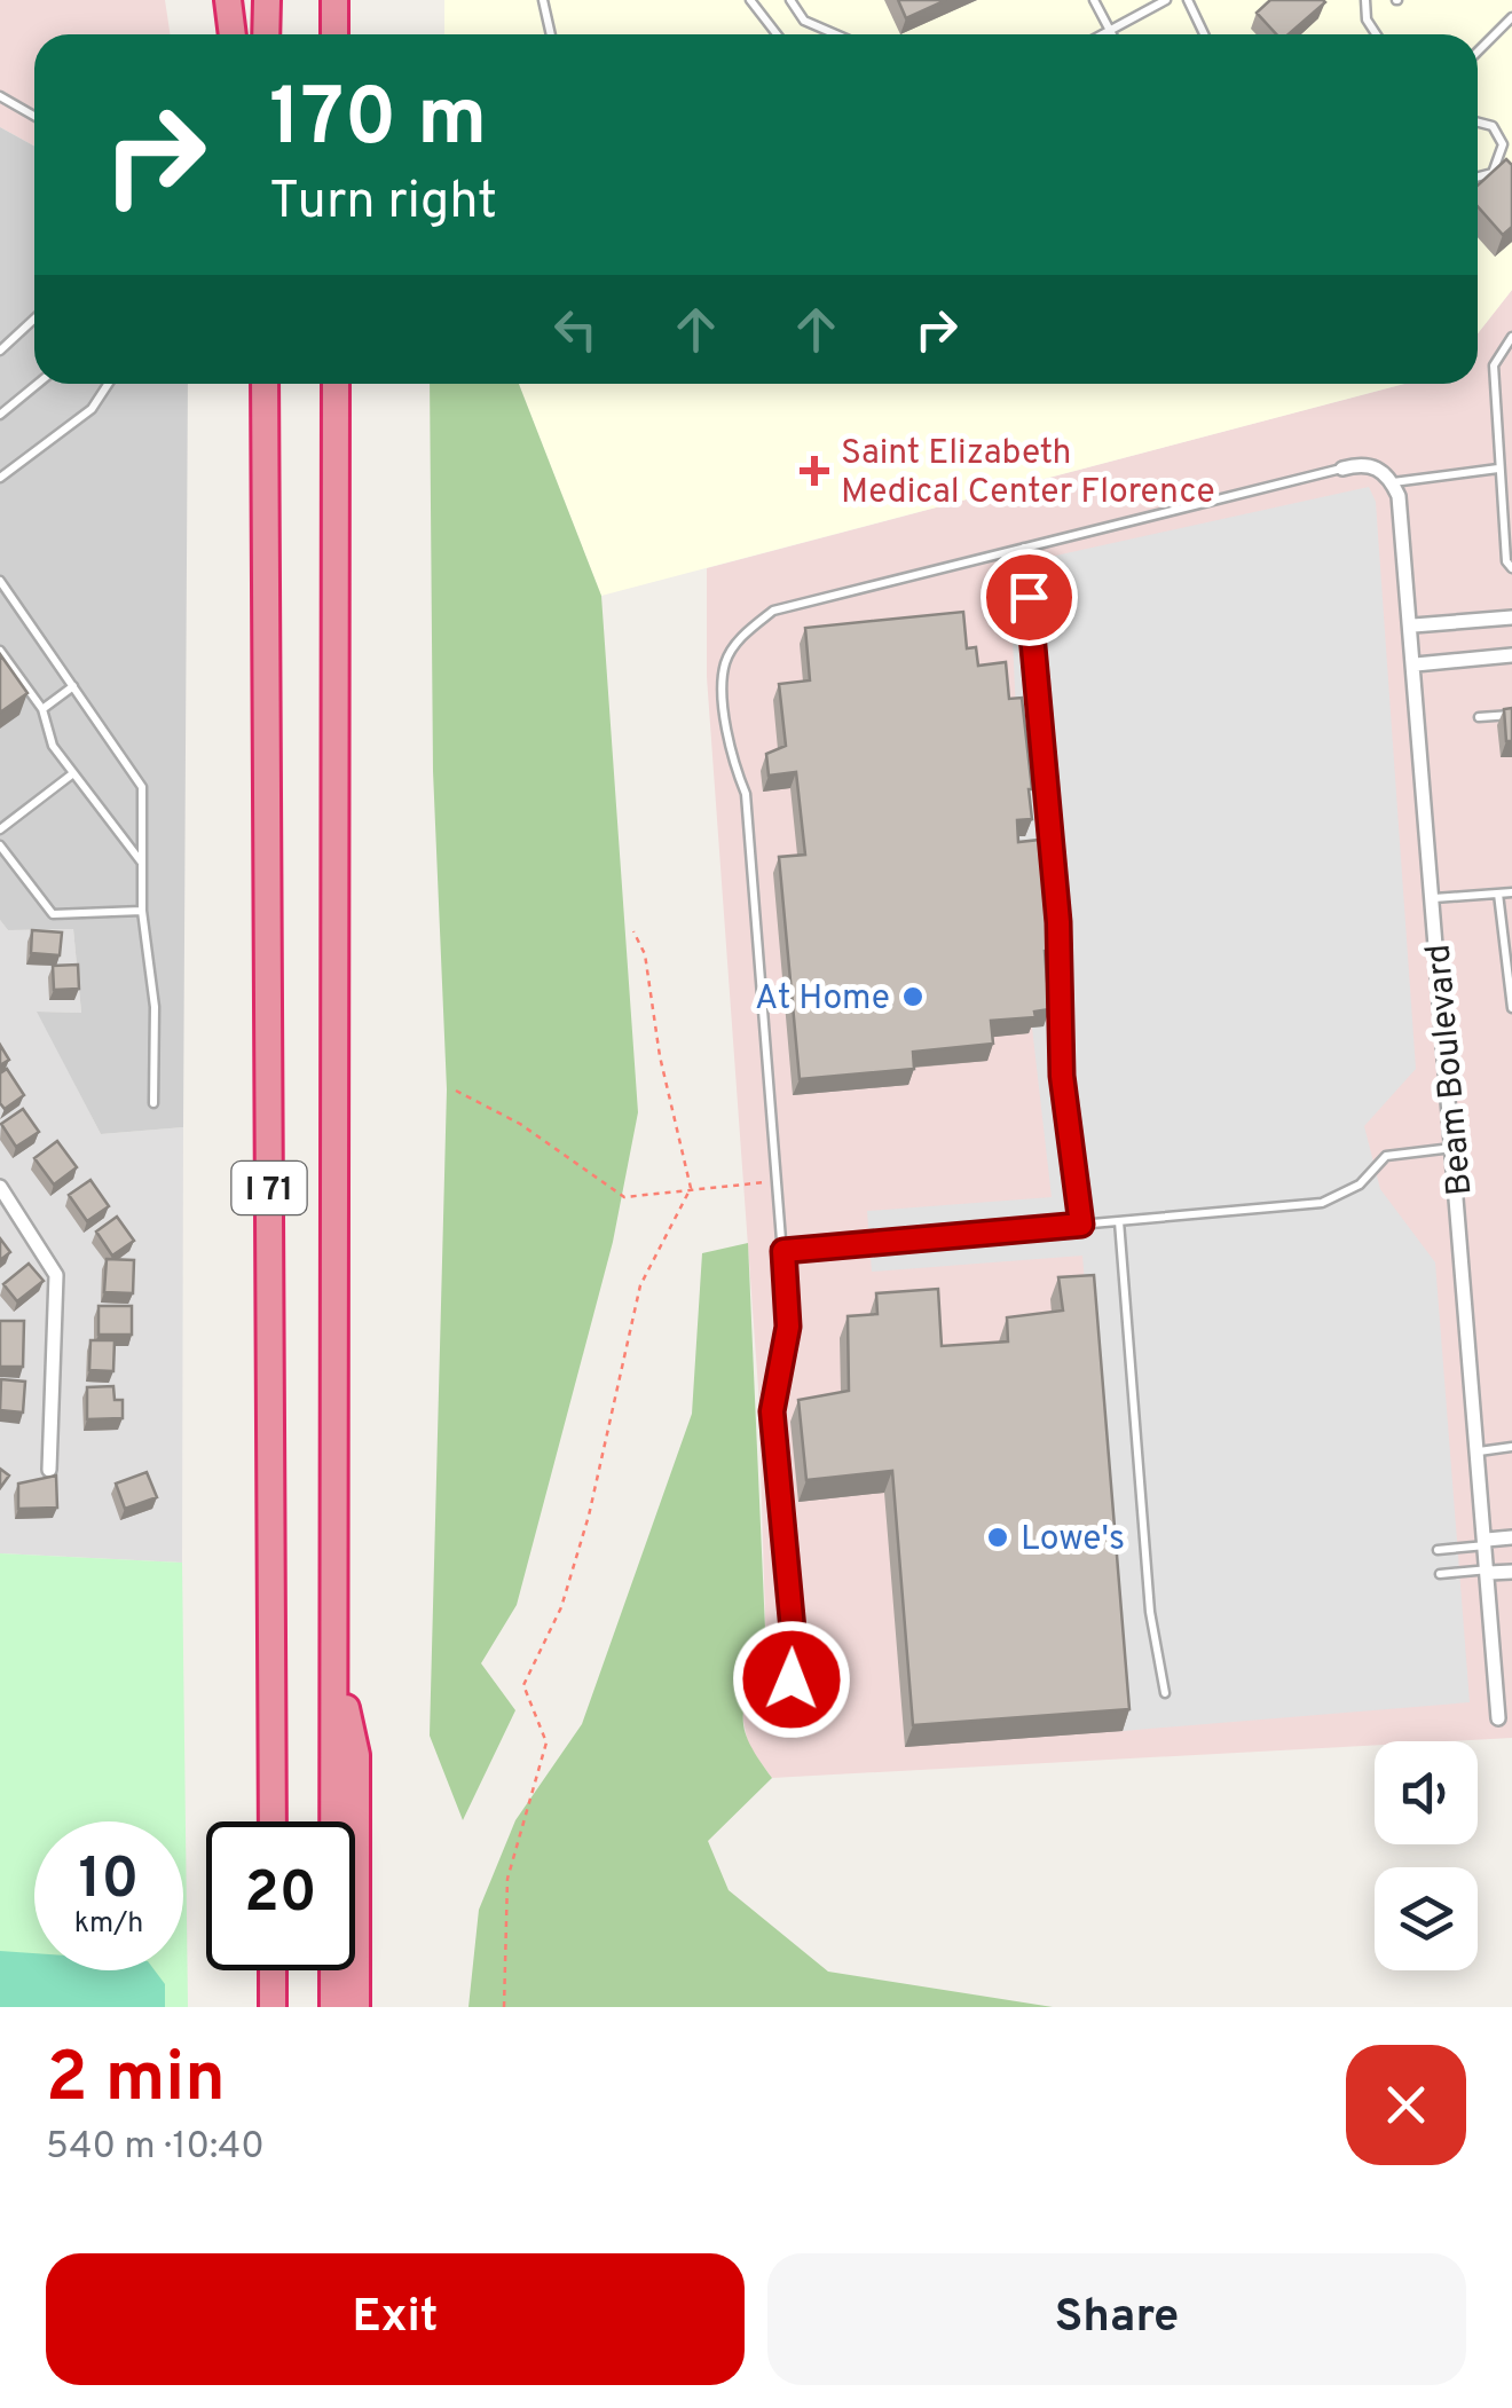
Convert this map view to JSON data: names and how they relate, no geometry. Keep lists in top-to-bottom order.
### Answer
{
  "streets": {
    "highway": ["I 71"],
    "street": ["Beam Boulevard"]
  },
  "places": {
    "health": ["Saint Elizabeth Medical Center Florence"],
    "other": ["At Home", "Lowe's"]
  },
  "page": {
    "turn": ["170 m", "Turn right"],
    "speed": "10 km/h",
    "limit": "20",
    "heading": ["2 min", "540 m · 10:40"],
    "buttons": ["Exit", "Share"]
  }
}
